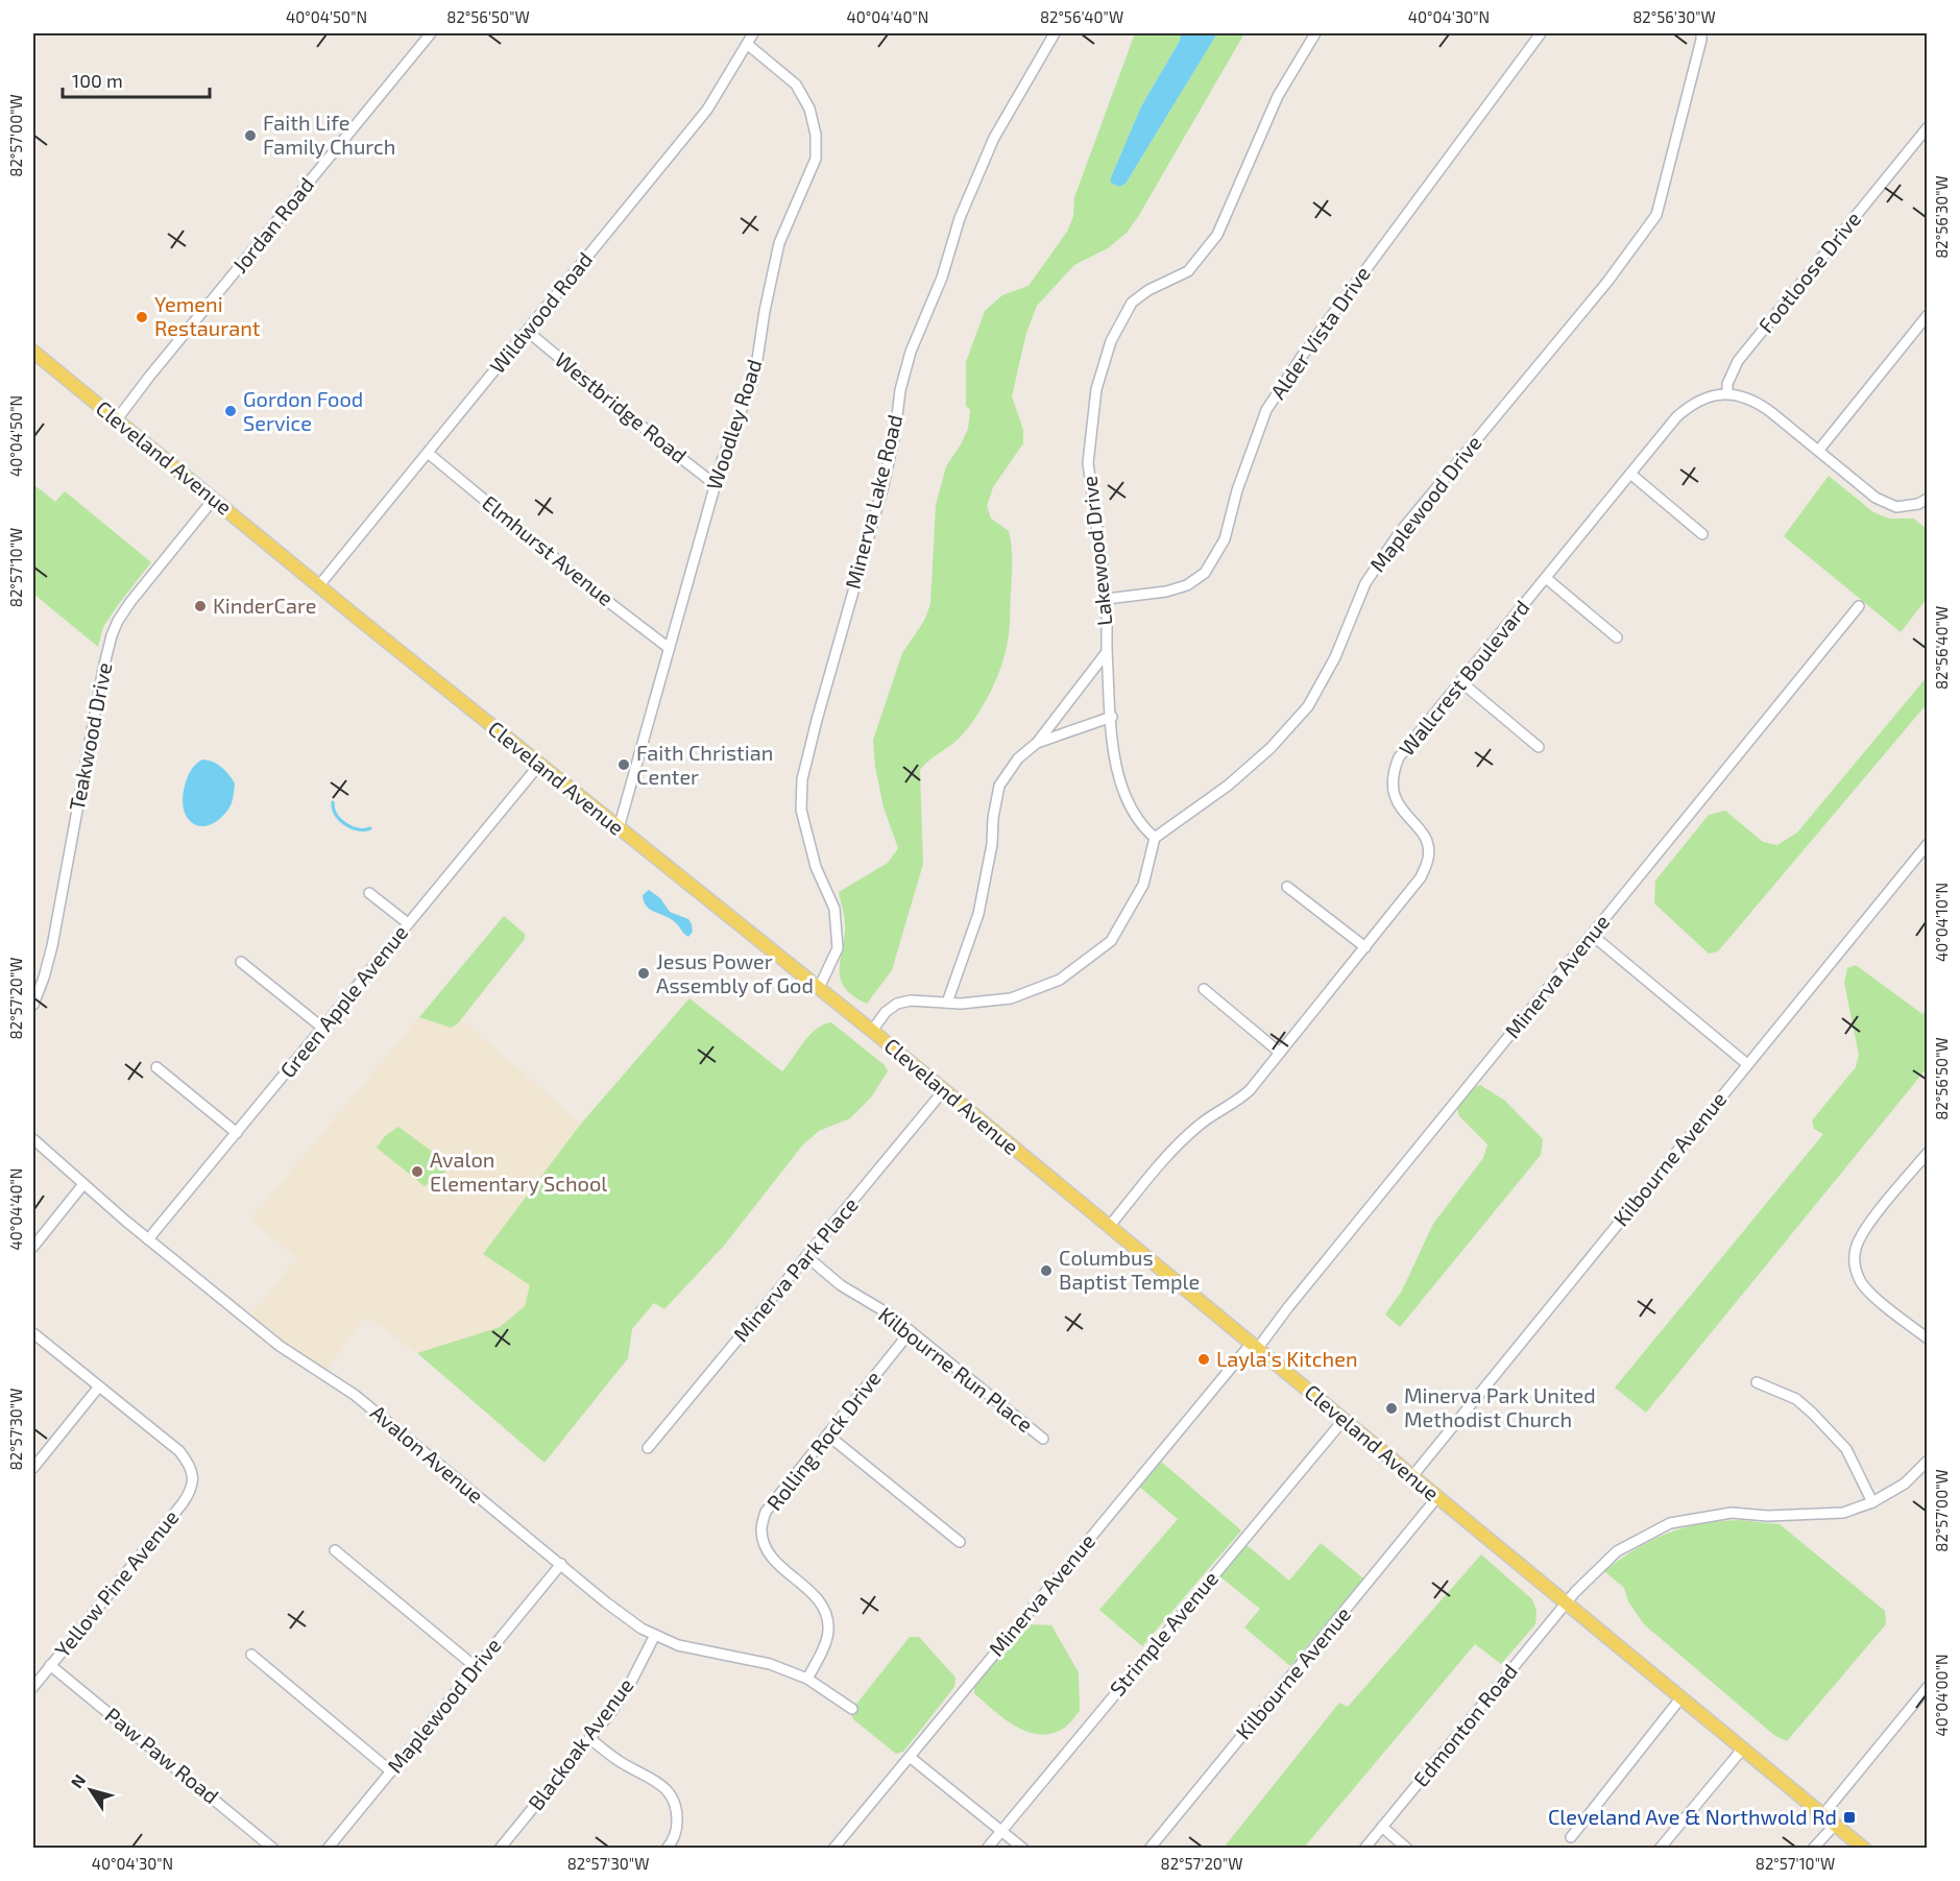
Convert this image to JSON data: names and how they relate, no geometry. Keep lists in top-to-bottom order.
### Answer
{
  "streets": {
    "main road": ["Cleveland Avenue"],
    "street": [
      "Jordan Road",
      "Footloose Drive",
      "Wildwood Road",
      "Alder Vista Drive",
      "Westbridge Road",
      "Woodley Road",
      "Minerva Lake Road",
      "Maplewood Drive",
      "Elmhurst Avenue",
      "Lakewood Drive",
      "Wallcrest Boulevard",
      "Teakwood Drive",
      "Minerva Avenue",
      "Green Apple Avenue",
      "Kilbourne Avenue",
      "Minerva Park Place",
      "Kilbourne Run Place",
      "Rolling Rock Drive",
      "Avalon Avenue",
      "Yellow Pine Avenue",
      "Strimple Avenue",
      "Edmonton Road",
      "Blackoak Avenue",
      "Paw Paw Road"
    ]
  },
  "crossings": [
    ["Jordan Road", "Cleveland Avenue"],
    ["Footloose Drive", "Wallcrest Boulevard"],
    ["Wildwood Road", "Westbridge Road"],
    ["Wildwood Road", "Woodley Road"],
    ["Wildwood Road", "Cleveland Avenue"],
    ["Wildwood Road", "Elmhurst Avenue"],
    ["Alder Vista Drive", "Lakewood Drive"],
    ["Westbridge Road", "Woodley Road"],
    ["Woodley Road", "Cleveland Avenue"],
    ["Woodley Road", "Elmhurst Avenue"],
    ["Cleveland Avenue", "Minerva Lake Road"],
    ["Cleveland Avenue", "Wallcrest Boulevard"],
    ["Cleveland Avenue", "Teakwood Drive"],
    ["Cleveland Avenue", "Minerva Avenue"],
    ["Cleveland Avenue", "Green Apple Avenue"],
    ["Cleveland Avenue", "Kilbourne Avenue"],
    ["Cleveland Avenue", "Minerva Park Place"],
    ["Cleveland Avenue", "Strimple Avenue"],
    ["Cleveland Avenue", "Edmonton Road"],
    ["Maplewood Drive", "Avalon Avenue"],
    ["Green Apple Avenue", "Avalon Avenue"],
    ["Minerva Park Place", "Kilbourne Run Place"],
    ["Kilbourne Run Place", "Rolling Rock Drive"],
    ["Rolling Rock Drive", "Avalon Avenue"],
    ["Avalon Avenue", "Blackoak Avenue"],
    ["Yellow Pine Avenue", "Paw Paw Road"]
  ],
  "places": {
    "other": [
      "Faith Life Family Church",
      "Yemeni Restaurant",
      "Gordon Food Service",
      "KinderCare",
      "Faith Christian Center",
      "Jesus Power Assembly of God",
      "Avalon Elementary School",
      "Columbus Baptist Temple",
      "Layla's Kitchen",
      "Minerva Park United Methodist Church"
    ],
    "transit": ["Cleveland Ave & Northwold Rd"]
  },
  "scale_bar": "100 m",
  "north": "top left",
  "coordinates": [
    "40°04'50\"N",
    "82°56'50\"W",
    "40°04'40\"N",
    "82°56'40\"W",
    "40°04'30\"N",
    "82°56'30\"W",
    "82°57'00\"W",
    "82°57'10\"W",
    "40°04'10\"N",
    "82°57'20\"W",
    "82°57'30\"W",
    "40°04'00\"N"
  ]
}
